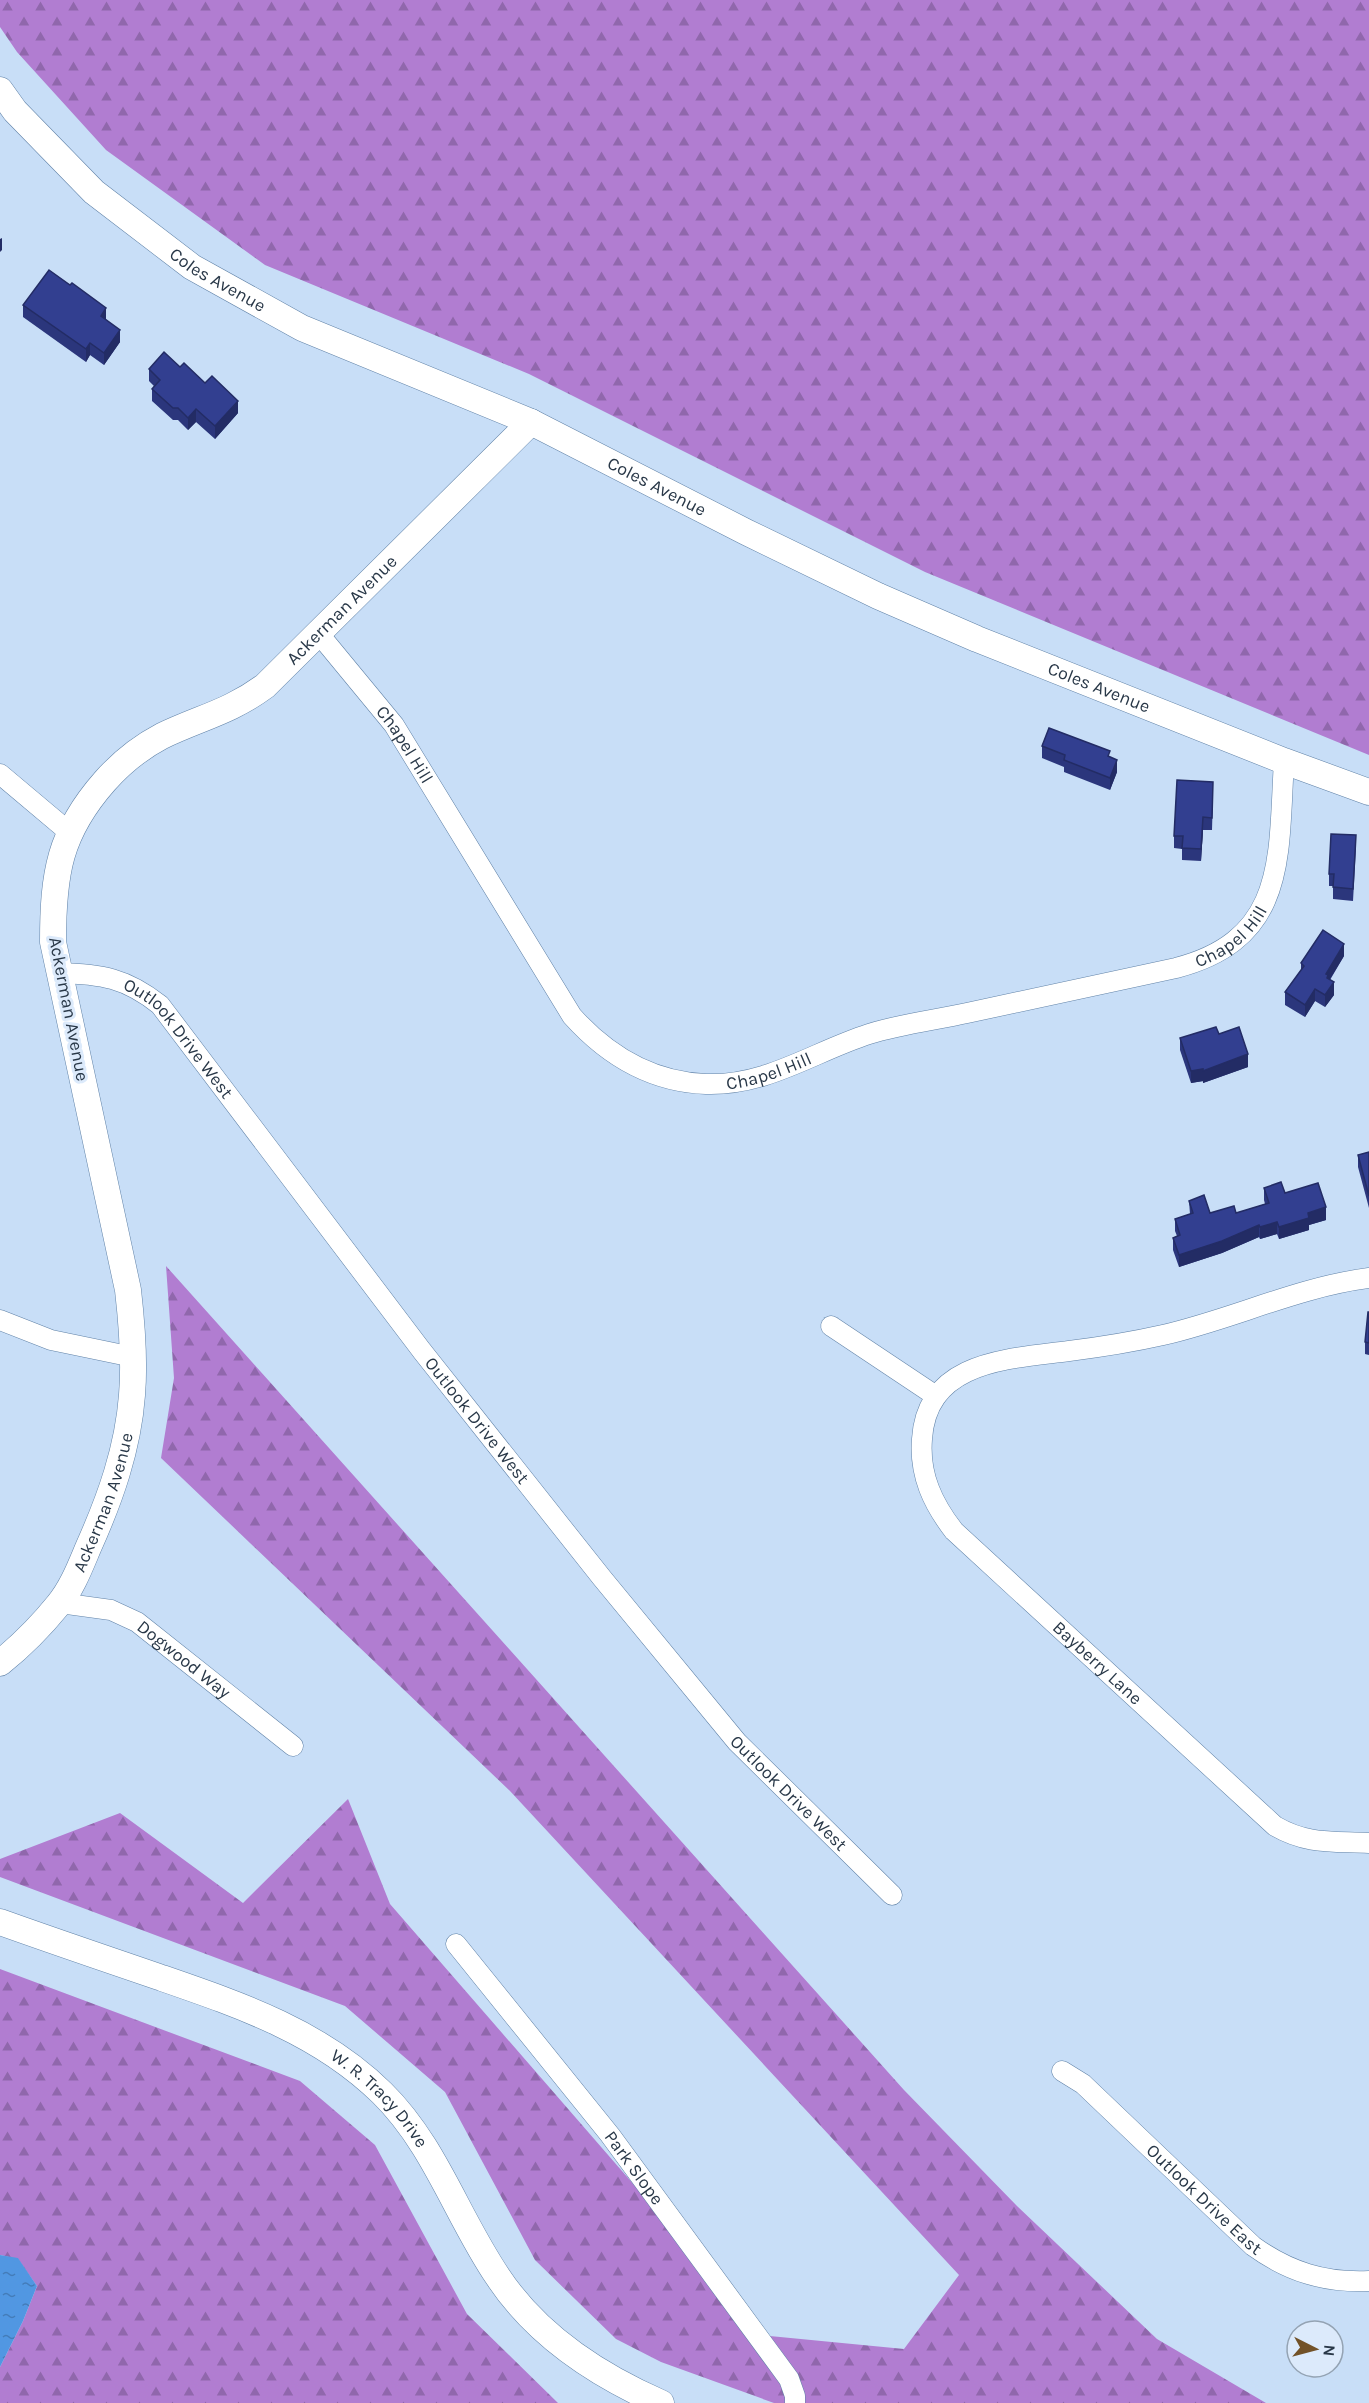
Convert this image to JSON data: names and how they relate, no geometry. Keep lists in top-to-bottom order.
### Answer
{
  "streets": {
    "street": [
      "Coles Avenue",
      "Ackerman Avenue",
      "Chapel Hill",
      "Outlook Drive West",
      "Dogwood Way",
      "Bayberry Lane",
      "W. R. Tracy Drive",
      "Park Slope",
      "Outlook Drive East"
    ]
  },
  "crossings": [
    ["Coles Avenue", "Ackerman Avenue"],
    ["Coles Avenue", "Chapel Hill"],
    ["Ackerman Avenue", "Chapel Hill"],
    ["Ackerman Avenue", "Outlook Drive West"],
    ["Ackerman Avenue", "Dogwood Way"]
  ],
  "north": "right"
}
